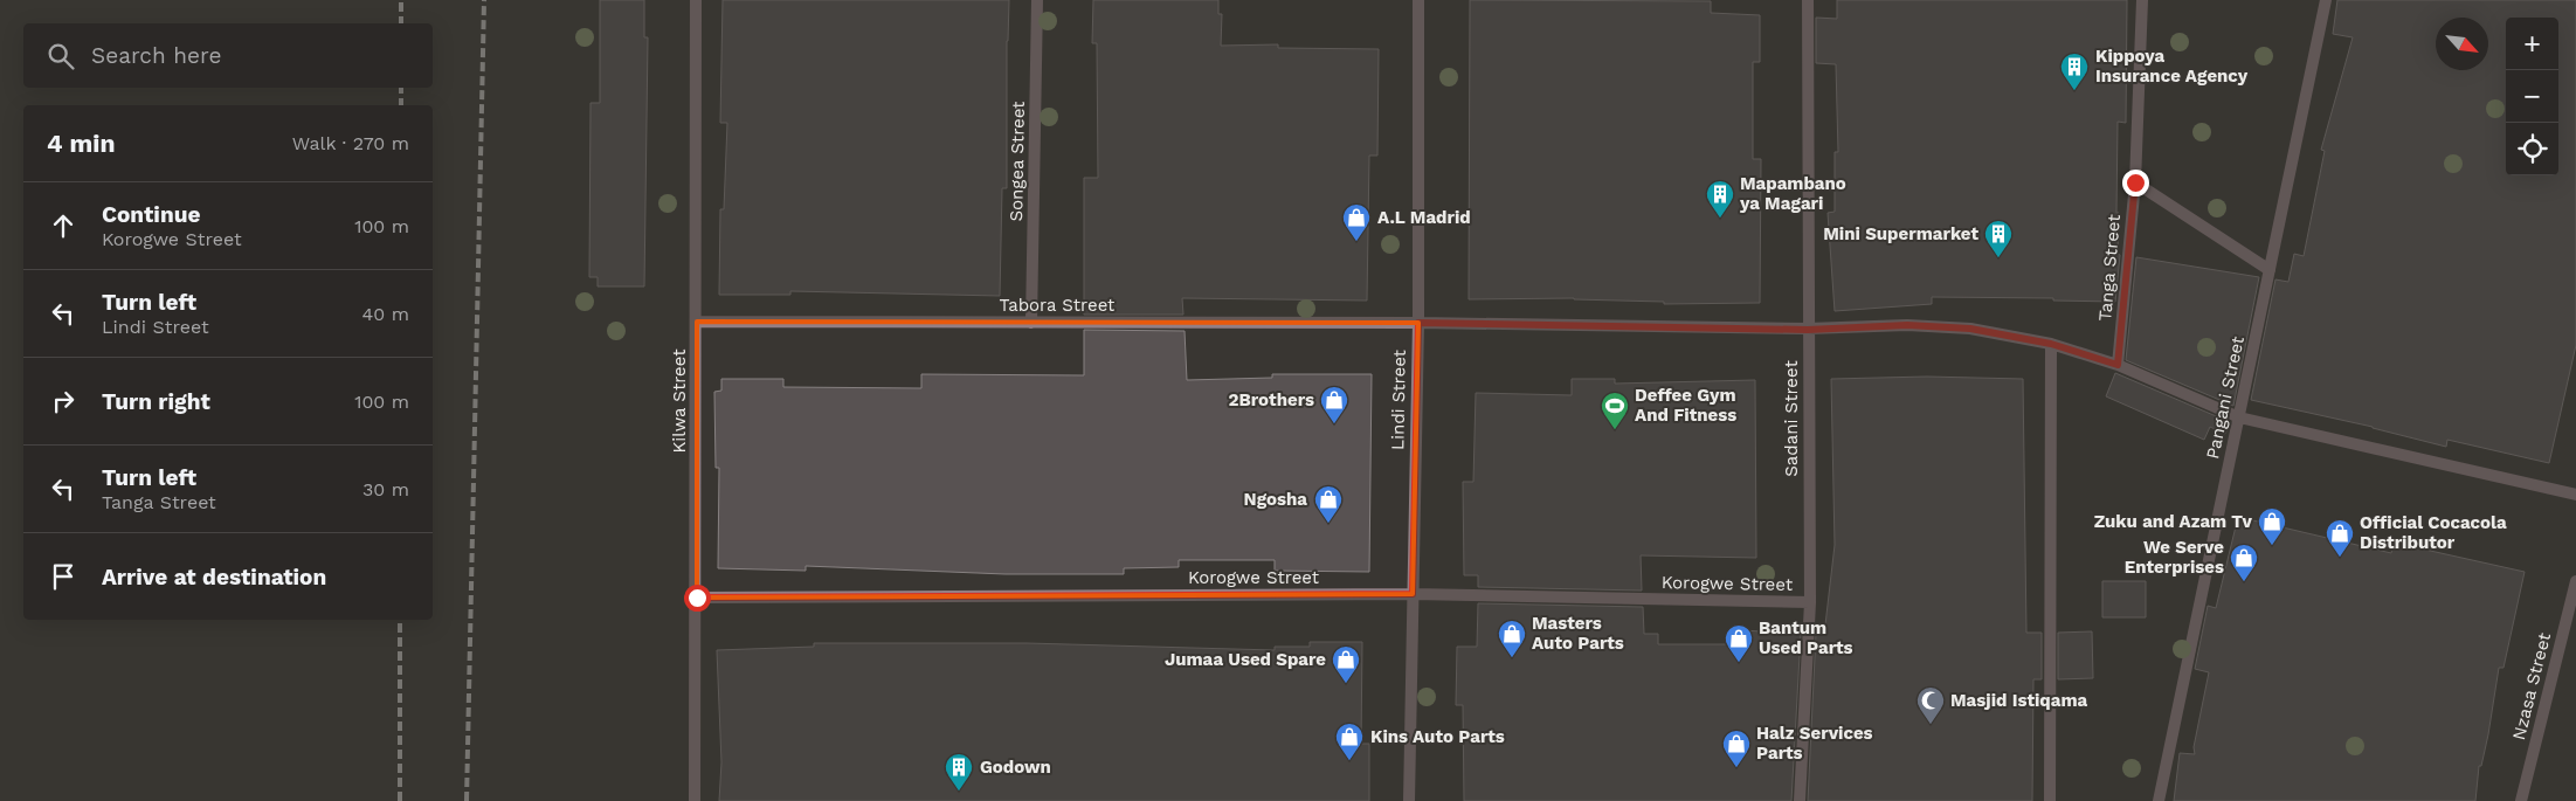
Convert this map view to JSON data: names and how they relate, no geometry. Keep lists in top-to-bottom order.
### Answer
{
  "streets": {
    "street": [
      "Songea Street",
      "Tanga Street",
      "Tabora Street",
      "Pangani Street",
      "Lindi Street",
      "Kilwa Street",
      "Sadani Street",
      "Korogwe Street",
      "Nzasa Street"
    ]
  },
  "crossings": [
    ["Songea Street", "Tabora Street"],
    ["Tanga Street", "Tabora Street"],
    ["Tabora Street", "Pangani Street"],
    ["Tabora Street", "Lindi Street"],
    ["Tabora Street", "Kilwa Street"],
    ["Tabora Street", "Sadani Street"],
    ["Lindi Street", "Korogwe Street"],
    ["Kilwa Street", "Korogwe Street"],
    ["Sadani Street", "Korogwe Street"]
  ],
  "places": {
    "building": [
      "Kippoya Insurance Agency",
      "Mapambano ya Magari",
      "Mini Supermarket",
      "Godown"
    ],
    "shop": [
      "A.L Madrid",
      "2Brothers",
      "Ngosha",
      "Zuku and Azam Tv",
      "Official Cocacola Distributor",
      "We Serve Enterprises",
      "Masters Auto Parts",
      "Bantum Used Parts",
      "Jumaa Used Spare",
      "Kins Auto Parts",
      "Halz Services Parts"
    ],
    "sports": ["Deffee Gym And Fitness"],
    "mosque": ["Masjid Istiqama"]
  },
  "north": "bottom right",
  "page": {
    "map_buttons": ["+", "−"],
    "search": "Search here",
    "heading": ["4 min", "Walk · 270 m"],
    "list": [
      ["Continue", "Korogwe Street", "100 m"],
      ["Turn left", "Lindi Street", "40 m"],
      ["Turn right", "100 m"],
      ["Turn left", "Tanga Street", "30 m"],
      "Arrive at destination"
    ]
  }
}
